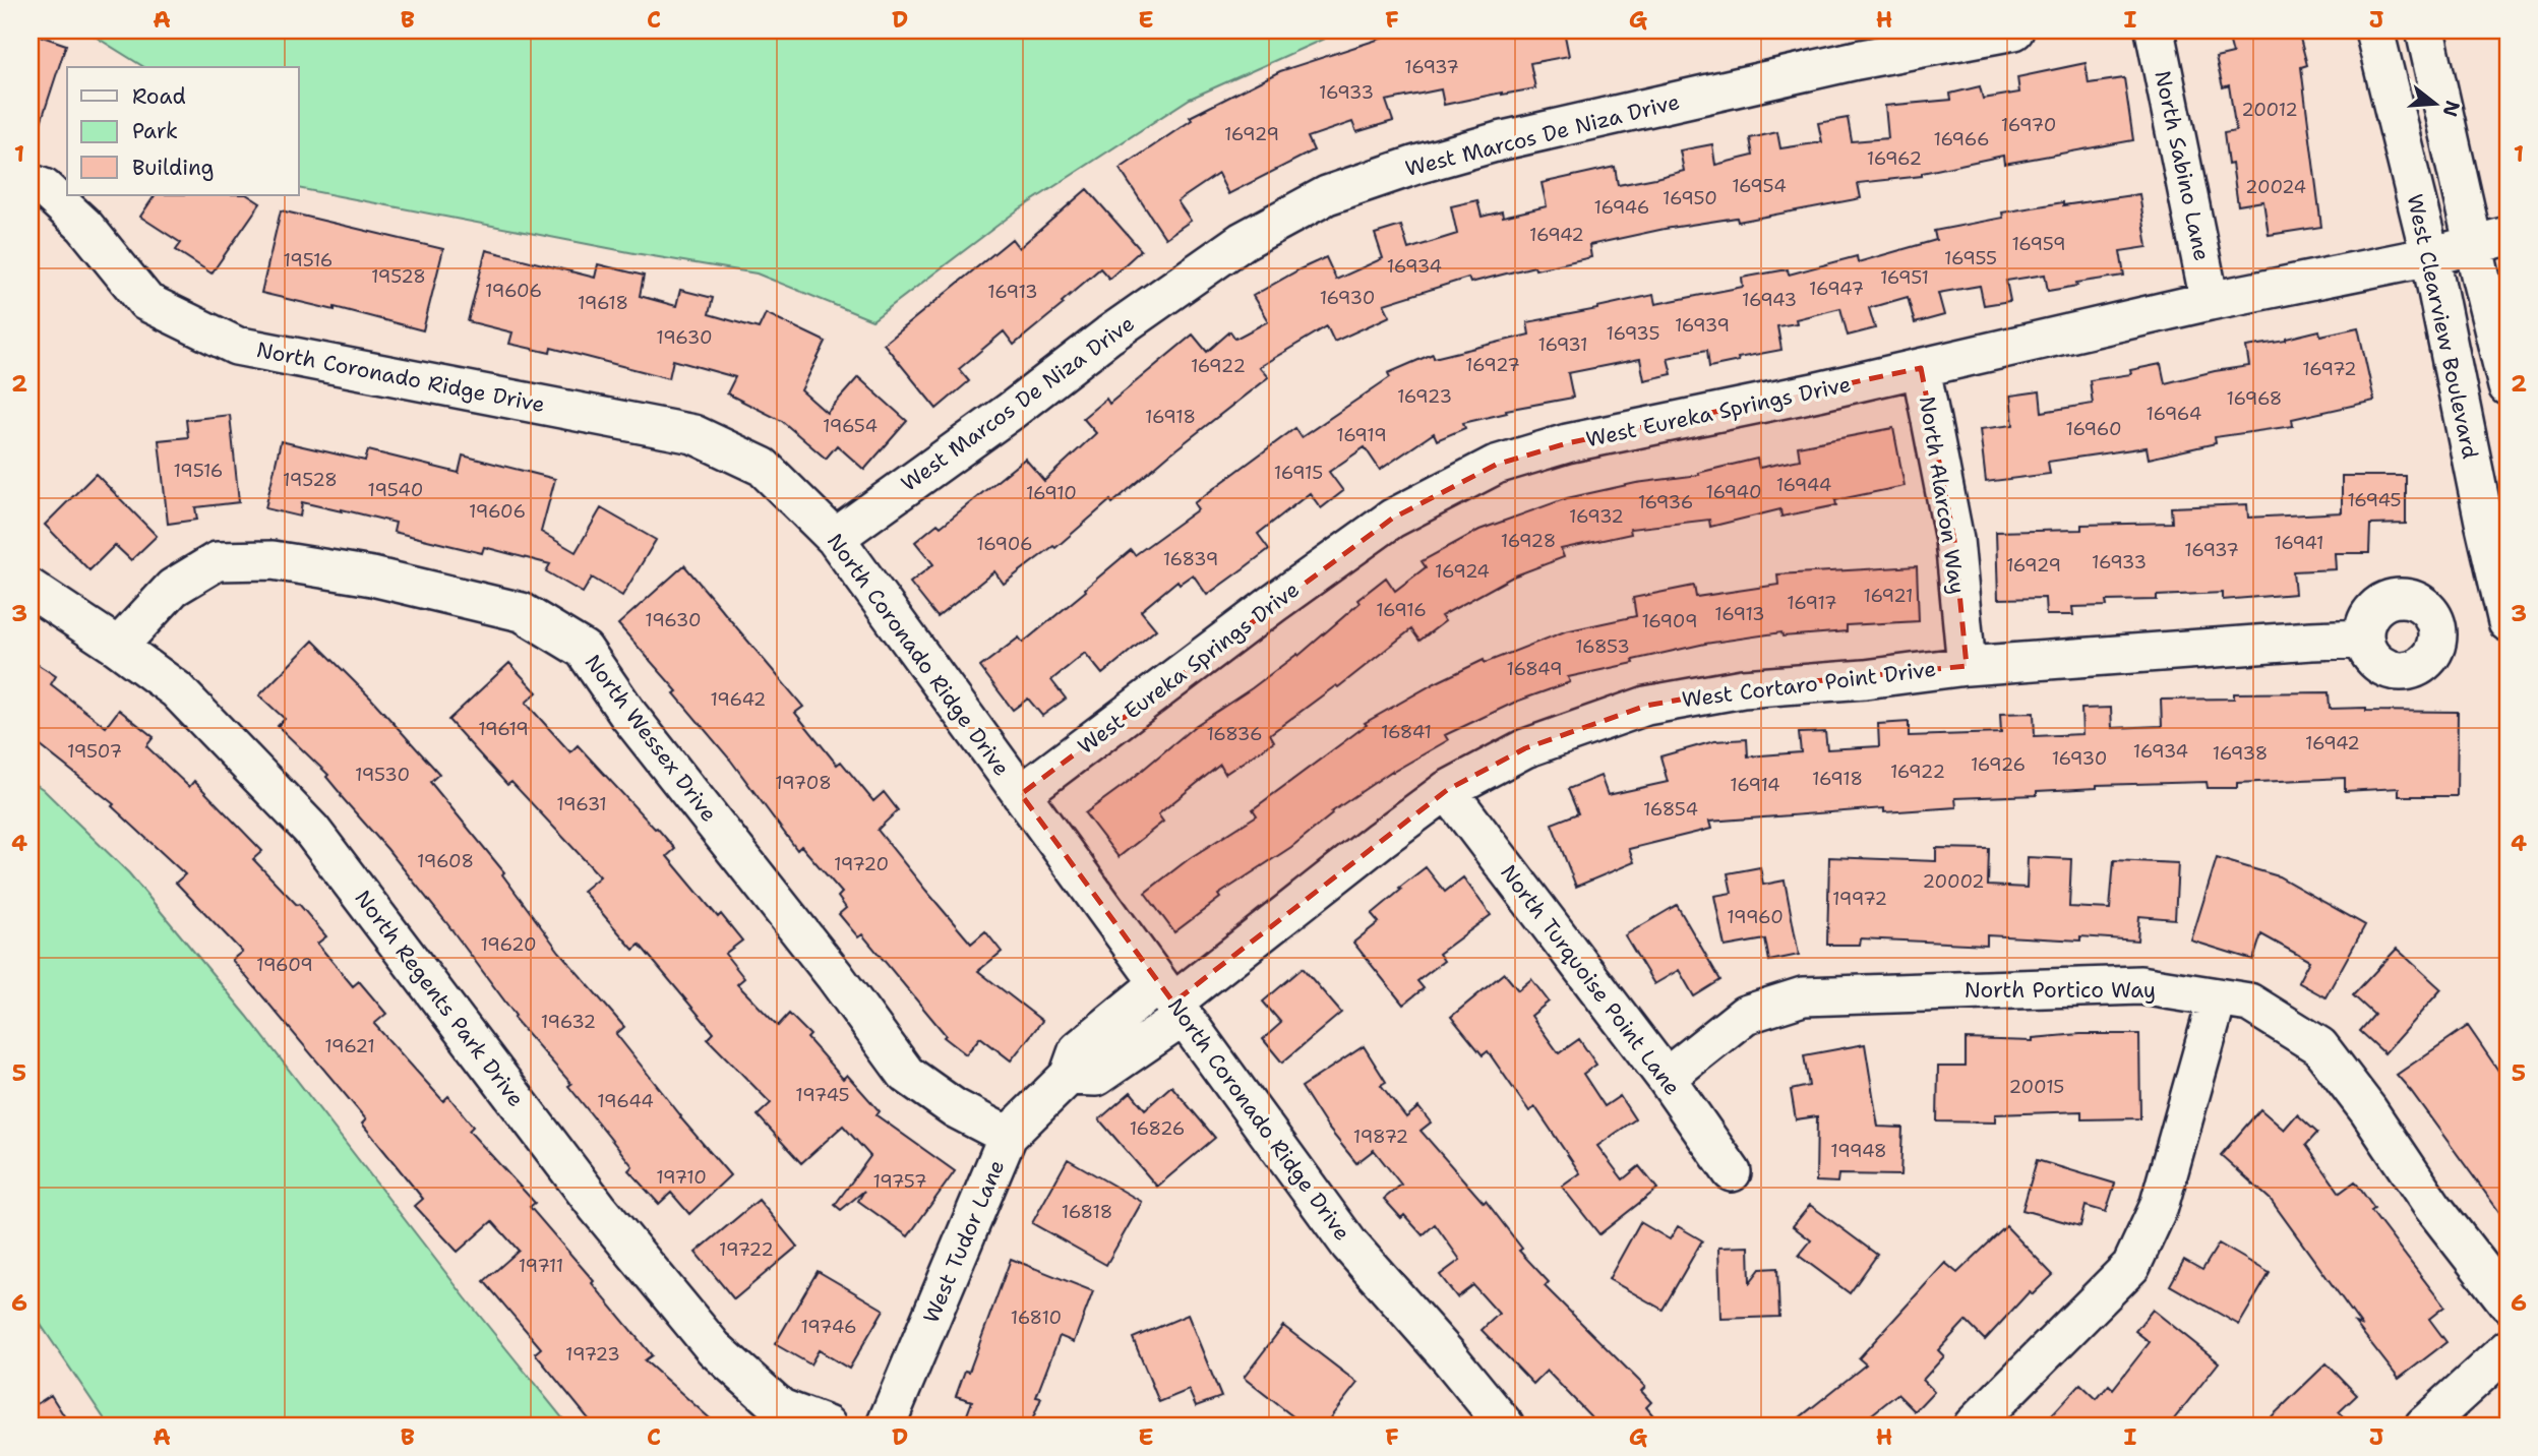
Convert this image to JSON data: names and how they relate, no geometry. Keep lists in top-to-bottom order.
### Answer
{
  "streets": {
    "street": [
      "West Marcos De Niza Drive",
      "North Sabino Lane",
      "West Clearview Boulevard",
      "North Coronado Ridge Drive",
      "West Eureka Springs Drive",
      "North Alarcon Way",
      "West Cortaro Point Drive",
      "North Wessex Drive",
      "North Turquoise Point Lane",
      "North Portico Way",
      "North Regents Park Drive",
      "West Tudor Lane"
    ]
  },
  "crossings": [
    ["West Marcos De Niza Drive", "North Coronado Ridge Drive"],
    ["North Sabino Lane", "West Eureka Springs Drive"],
    ["West Clearview Boulevard", "West Eureka Springs Drive"],
    ["North Coronado Ridge Drive", "West Eureka Springs Drive"],
    ["North Coronado Ridge Drive", "West Cortaro Point Drive"],
    ["North Coronado Ridge Drive", "West Tudor Lane"],
    ["West Eureka Springs Drive", "North Alarcon Way"],
    ["North Alarcon Way", "West Cortaro Point Drive"],
    ["West Cortaro Point Drive", "North Turquoise Point Lane"],
    ["West Cortaro Point Drive", "West Tudor Lane"],
    ["North Wessex Drive", "North Regents Park Drive"],
    ["North Wessex Drive", "West Tudor Lane"],
    ["North Turquoise Point Lane", "North Portico Way"]
  ],
  "house_numbers": [
    "16937",
    "16933",
    "20012",
    "16970",
    "16929",
    "16966",
    "16962",
    "16954",
    "20024",
    "16950",
    "16946",
    "16942",
    "16959",
    "16955",
    "19516",
    "16934",
    "19528",
    "16951",
    "16947",
    "19606",
    "16913",
    "16930",
    "16943",
    "19618",
    "16939",
    "16935",
    "19630",
    "16931",
    "16927",
    "16922",
    "16972",
    "16923",
    "16968",
    "16964",
    "16918",
    "19654",
    "16960",
    "16919",
    "19516",
    "16915",
    "19528",
    "16944",
    "19540",
    "16940",
    "16910",
    "16945",
    "16936",
    "19606",
    "16932",
    "16928",
    "16941",
    "16906",
    "16937",
    "16839",
    "16933",
    "16929",
    "16924",
    "16921",
    "16917",
    "16916",
    "16913",
    "19630",
    "16909",
    "16853",
    "16849",
    "19642",
    "19619",
    "16841",
    "16836",
    "16942",
    "19507",
    "16934",
    "16938",
    "16930",
    "16926",
    "16922",
    "19530",
    "16918",
    "19708",
    "16914",
    "19631",
    "16854",
    "19608",
    "19720",
    "20002",
    "19972",
    "19960",
    "19620",
    "19609",
    "19632",
    "19621",
    "20015",
    "19745",
    "19644",
    "16826",
    "19872",
    "19948",
    "19710",
    "19757",
    "16818",
    "19722",
    "19711",
    "16810",
    "19746",
    "19723"
  ],
  "legend": ["Road", "Park", "Building"],
  "north": "right",
  "grid": {
    "columns": [
      "A",
      "B",
      "C",
      "D",
      "E",
      "F",
      "G",
      "H",
      "I",
      "J"
    ],
    "rows": [
      "1",
      "2",
      "3",
      "4",
      "5",
      "6"
    ]
  }
}
